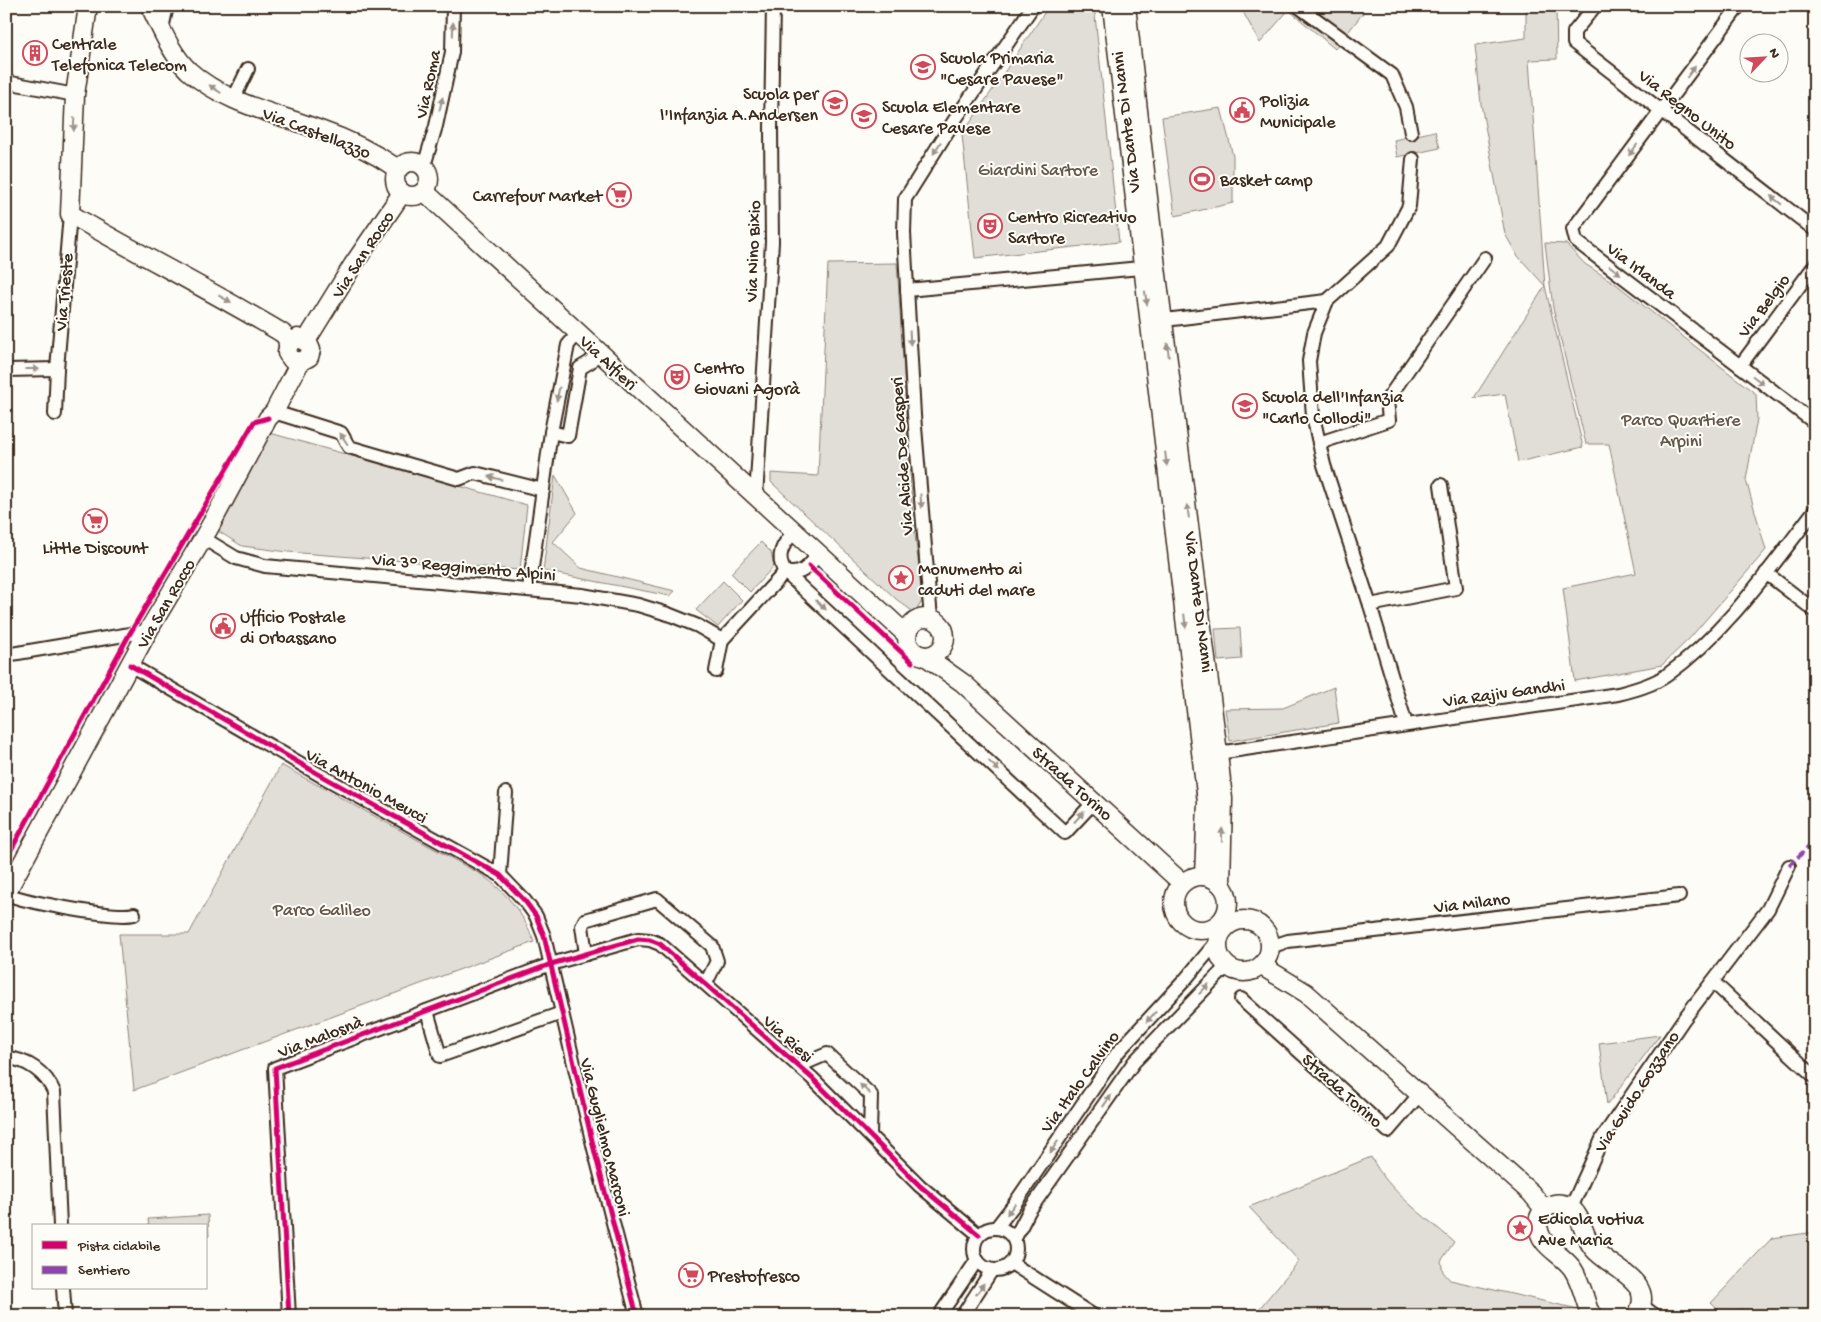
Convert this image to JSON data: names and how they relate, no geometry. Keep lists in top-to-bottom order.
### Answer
{
  "streets": {
    "street": [
      "Via Roma",
      "Via Regno Unito",
      "Via Dante Di Nanni",
      "Via Castellazzo",
      "Via Nino Bixio",
      "Via San Rocco",
      "Via Irlanda",
      "Via Trieste",
      "Via Belgio",
      "Via Alfieri",
      "Via Alcide De Gasperi",
      "Via 3° Reggimento Alpini",
      "Via Rajiv Gandhi",
      "Strada Torino",
      "Via Antonio Meucci",
      "Via Milano",
      "Via Malosnà",
      "Via Riesi",
      "Via Italo Calvino",
      "Via Guido Gozzano",
      "Via Guglielmo Marconi"
    ]
  },
  "crossings": [
    ["Via Roma", "Via Castellazzo"],
    ["Via Roma", "Via San Rocco"],
    ["Via Roma", "Via Alfieri"],
    ["Via Regno Unito", "Via Irlanda"],
    ["Via Dante Di Nanni", "Via Rajiv Gandhi"],
    ["Via Dante Di Nanni", "Strada Torino"],
    ["Via Dante Di Nanni", "Via Italo Calvino"],
    ["Via Castellazzo", "Via San Rocco"],
    ["Via Castellazzo", "Via Alfieri"],
    ["Via Nino Bixio", "Via Alfieri"],
    ["Via San Rocco", "Via Alfieri"],
    ["Via San Rocco", "Via 3° Reggimento Alpini"],
    ["Via San Rocco", "Via Antonio Meucci"],
    ["Via Irlanda", "Via Belgio"],
    ["Via Alfieri", "Via Alcide De Gasperi"],
    ["Via Alfieri", "Strada Torino"],
    ["Via Alcide De Gasperi", "Strada Torino"],
    ["Strada Torino", "Via Italo Calvino"],
    ["Via Antonio Meucci", "Via Malosnà"],
    ["Via Antonio Meucci", "Via Riesi"],
    ["Via Antonio Meucci", "Via Guglielmo Marconi"],
    ["Via Milano", "Via Italo Calvino"],
    ["Via Malosnà", "Via Riesi"],
    ["Via Malosnà", "Via Guglielmo Marconi"],
    ["Via Riesi", "Via Italo Calvino"],
    ["Via Riesi", "Via Guglielmo Marconi"]
  ],
  "one_way": ["Via Roma", "Via Regno Unito", "Via Alcide De Gasperi"],
  "parks": ["Giardini Sartore", "Parco Quartiere Arpini", "Parco Galileo"],
  "places": {
    "building": ["Centrale Telefonica Telecom"],
    "school or university": [
      "Scuola Primaria \"Cesare Pavese\"",
      "Scuola per l'Infanzia A.Andersen",
      "Scuola Elementare Cesare Pavese",
      "Scuola dell'Infanzia \"Carlo Collodi\""
    ],
    "public building": ["Polizia Municipale", "Ufficio Postale di Orbassano"],
    "sports": ["Basket camp"],
    "supermarket": ["Carrefour Market", "Little Discount", "Prestofresco"],
    "theatre": ["Centro Ricreativo Sartore", "Centro Giovani Agorà"],
    "place": ["Monumento ai caduti del mare", "Edicola votiva Ave Maria"]
  },
  "legend": ["Pista ciclabile", "Sentiero"],
  "north": "top right"
}
